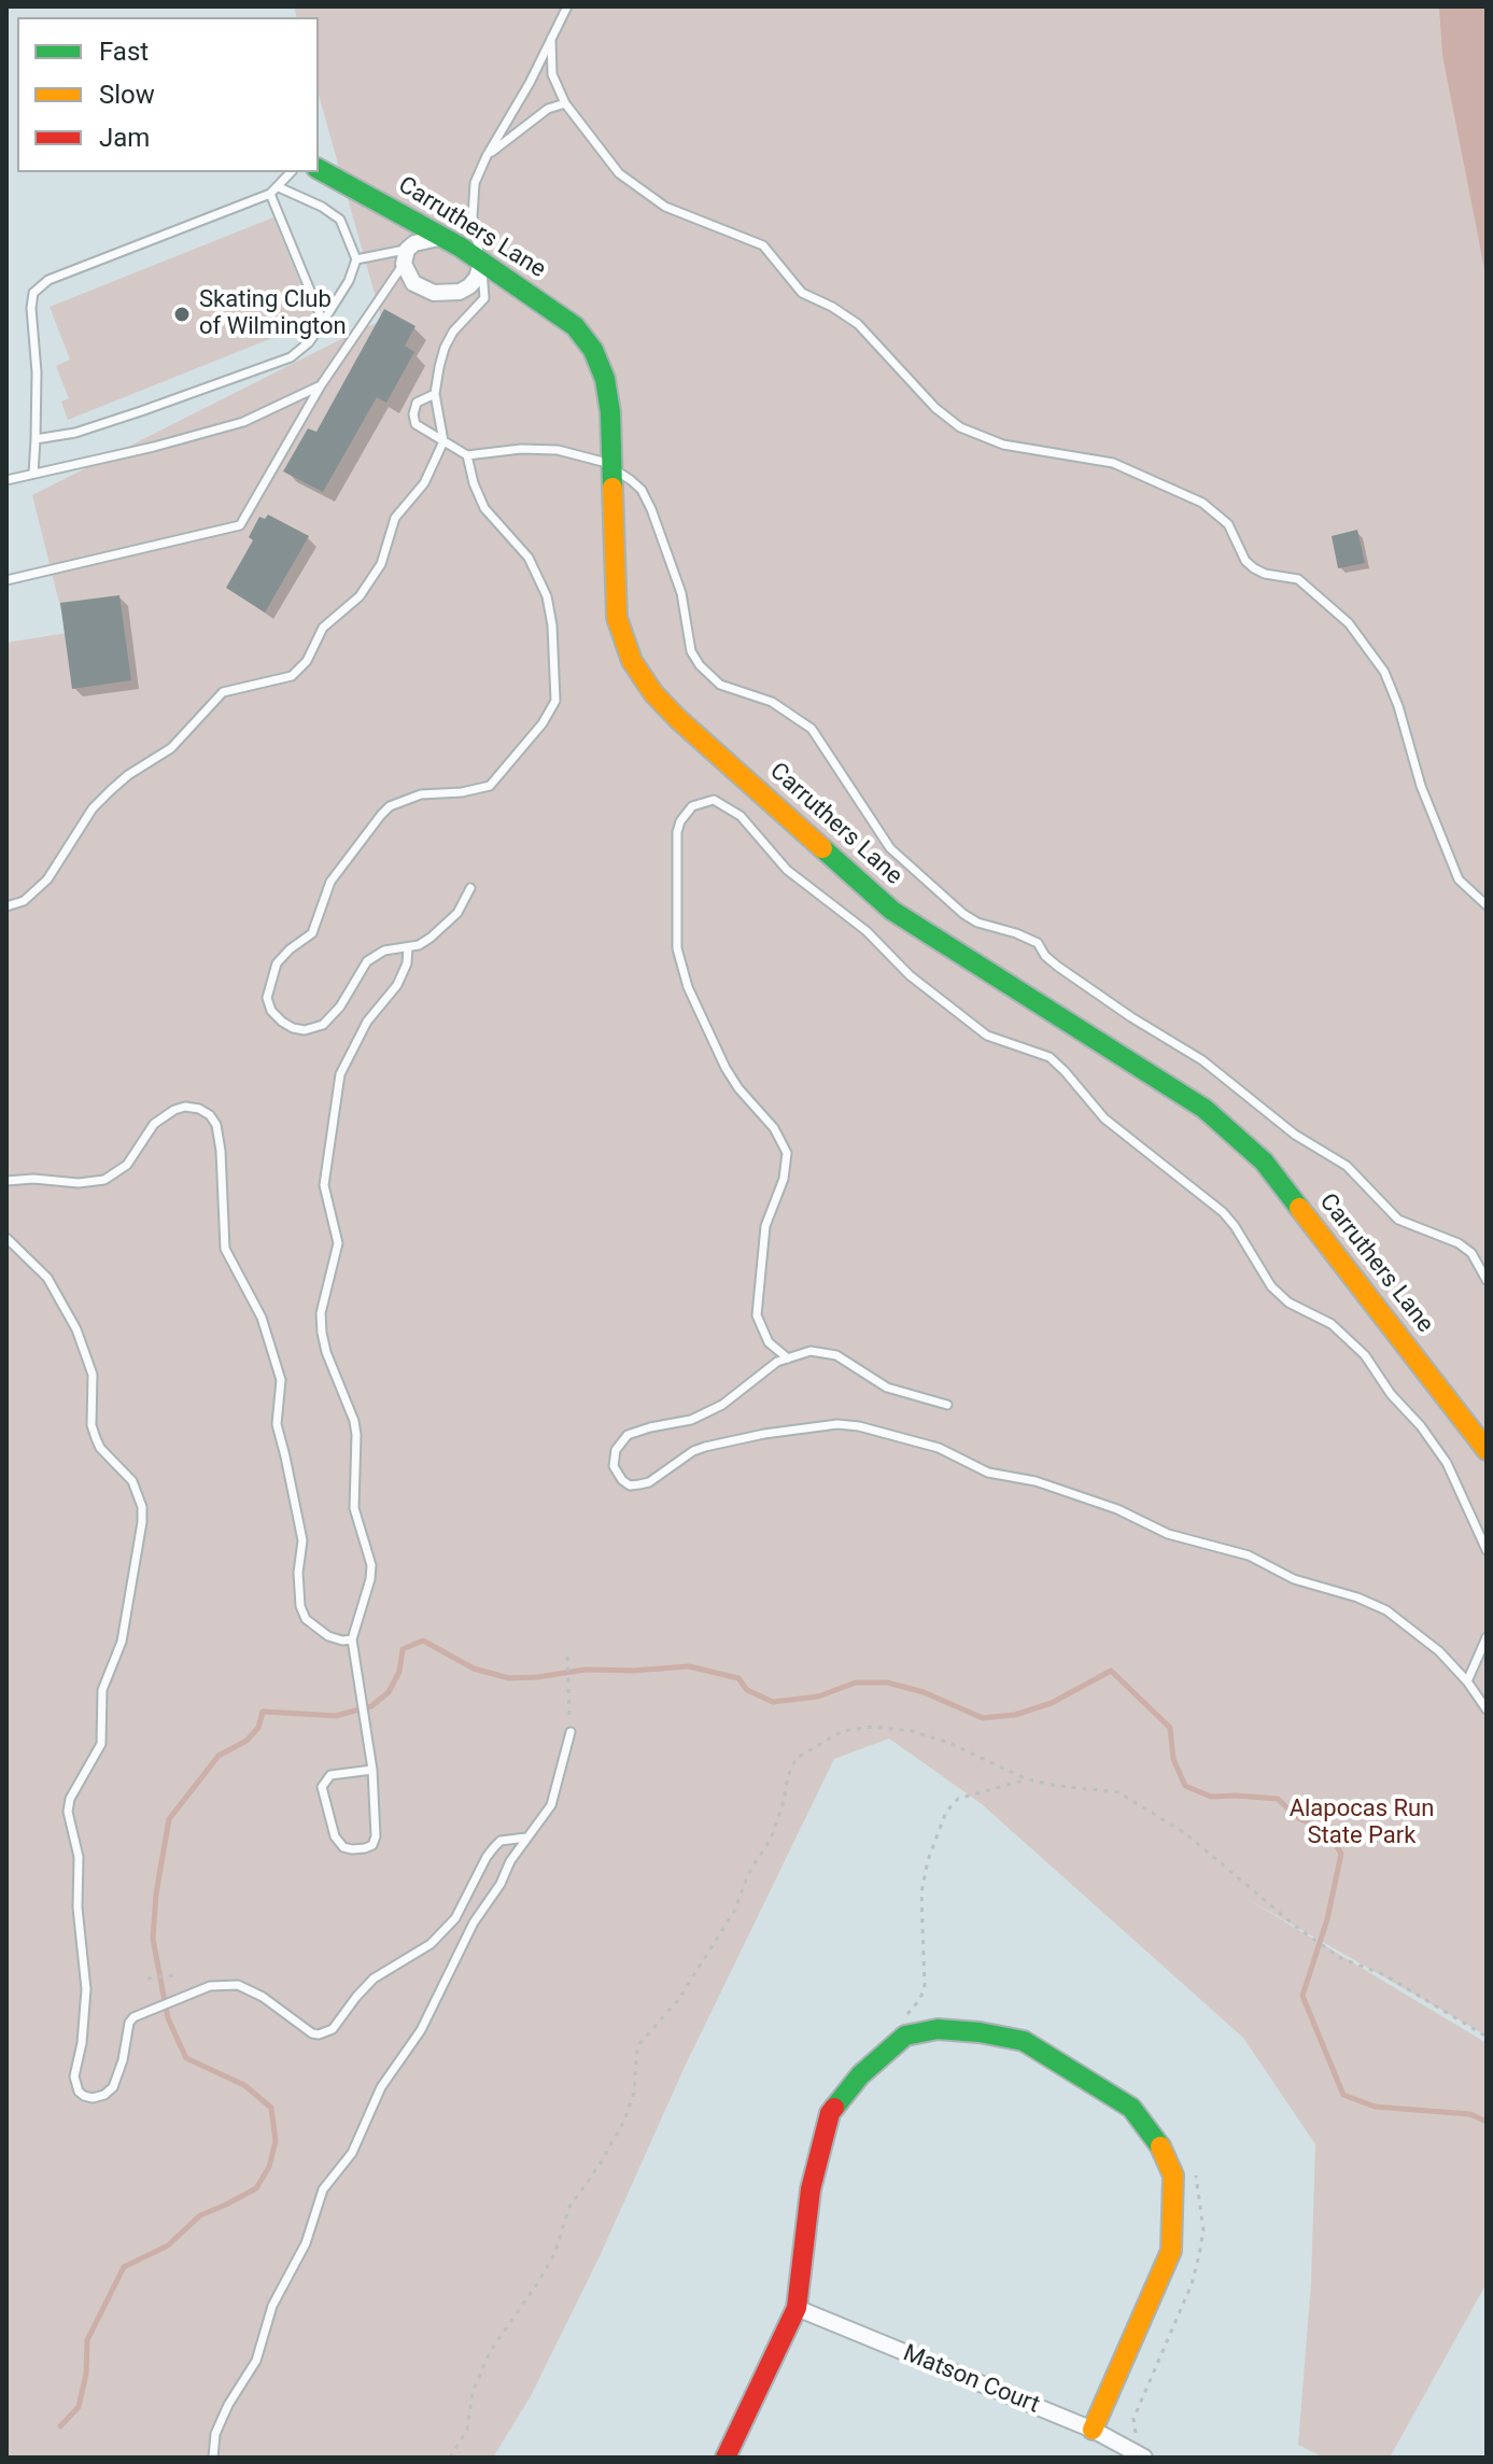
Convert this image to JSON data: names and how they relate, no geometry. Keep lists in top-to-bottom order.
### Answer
{
  "streets": {
    "street": ["Carruthers Lane", "Matson Court"]
  },
  "parks": ["Alapocas Run State Park"],
  "places": ["Skating Club of Wilmington"],
  "legend": ["Fast", "Slow", "Jam"]
}
